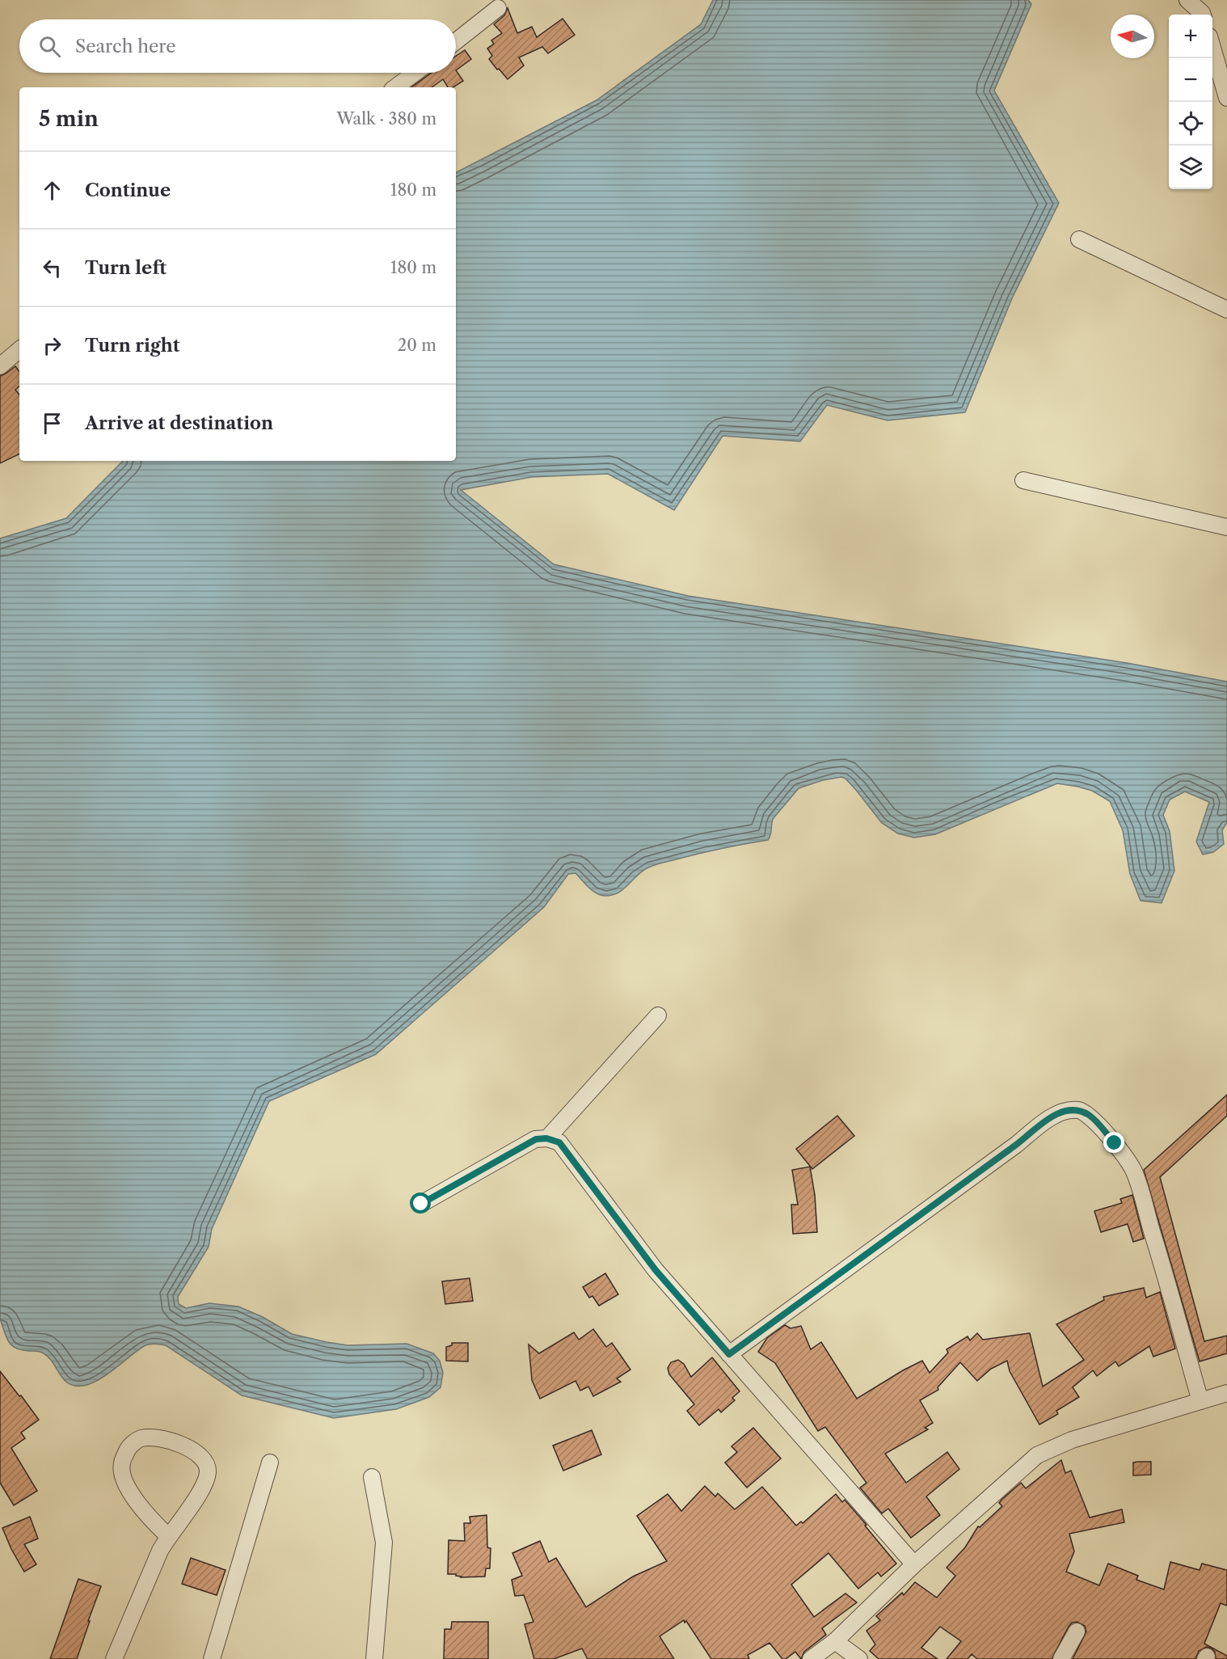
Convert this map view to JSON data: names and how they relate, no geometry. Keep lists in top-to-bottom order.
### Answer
{
  "north": "left",
  "page": {
    "map_buttons": ["+", "−"],
    "search": "Search here",
    "heading": ["5 min", "Walk · 380 m"],
    "list": [
      ["Continue", "180 m"],
      ["Turn left", "180 m"],
      ["Turn right", "20 m"],
      "Arrive at destination"
    ]
  }
}
